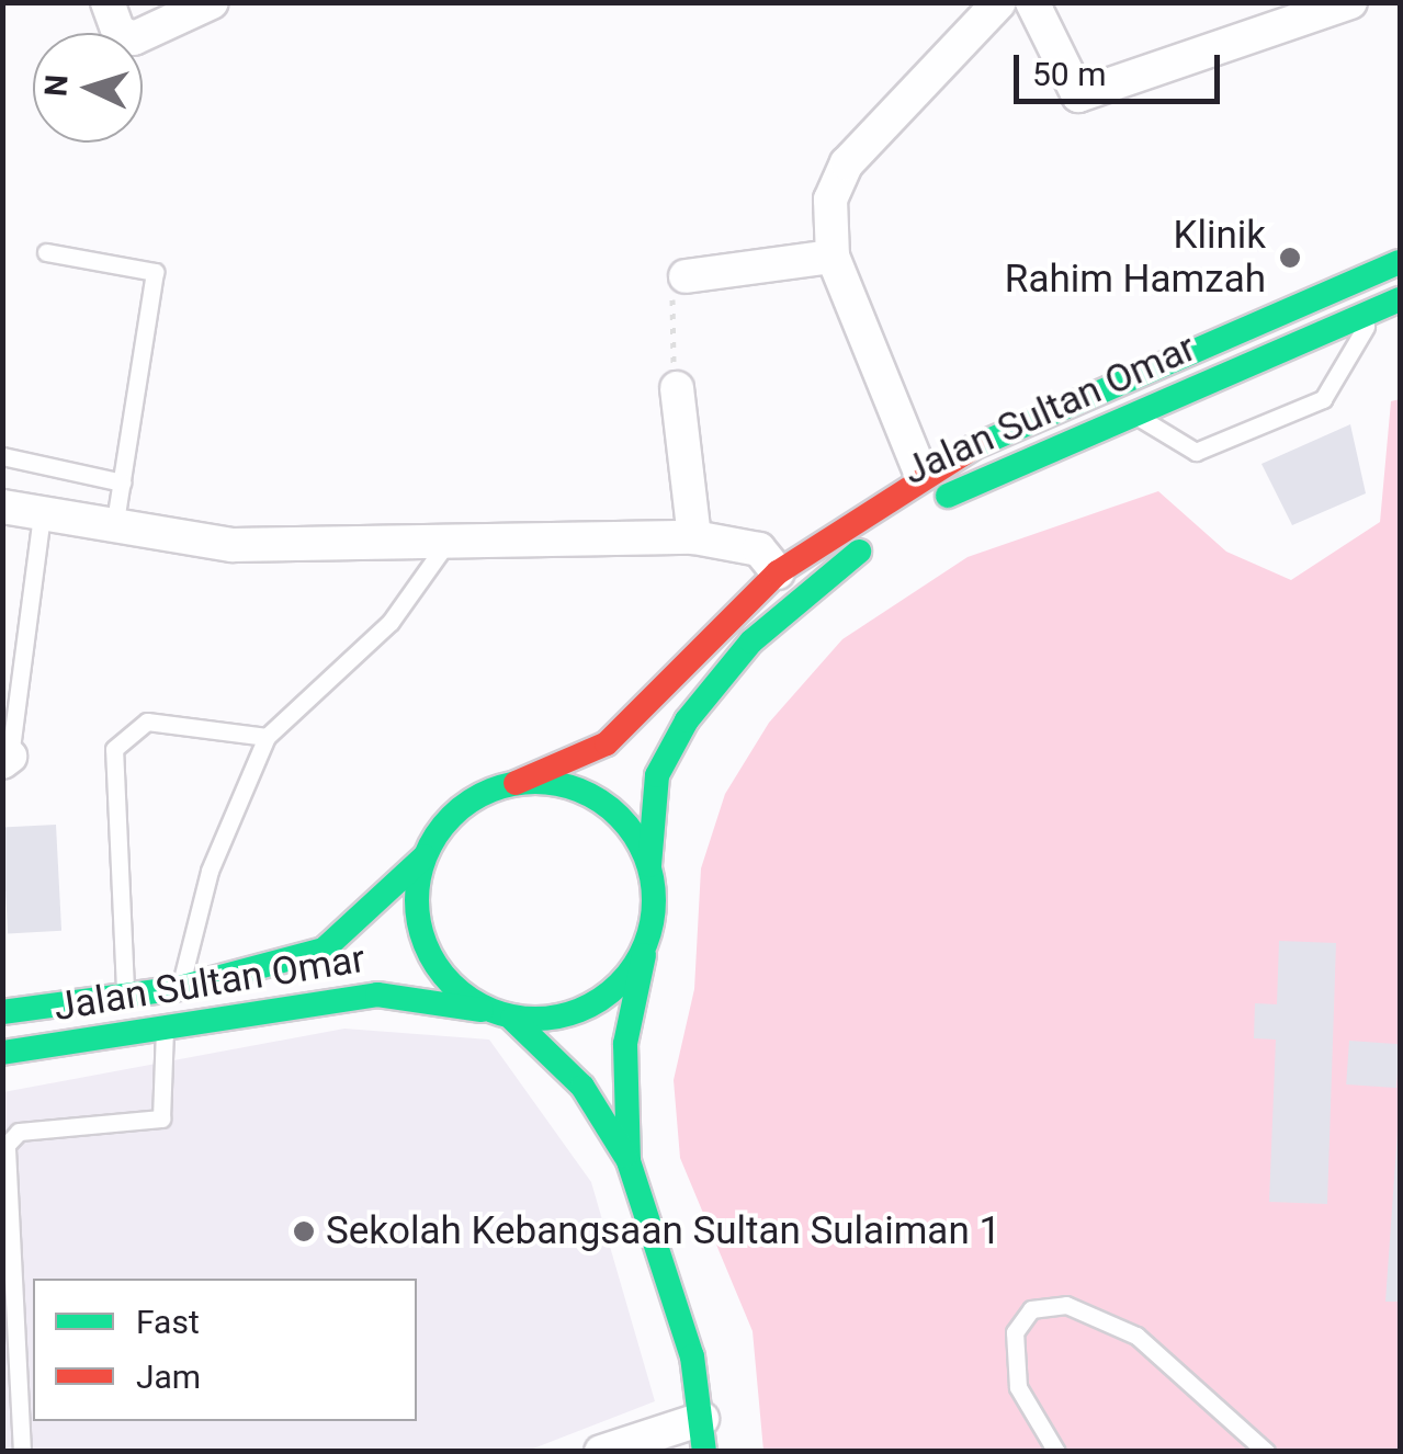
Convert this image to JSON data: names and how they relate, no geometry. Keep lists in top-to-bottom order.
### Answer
{
  "streets": {
    "main road": ["Jalan Sultan Omar"]
  },
  "places": ["Klinik Rahim Hamzah", "Sekolah Kebangsaan Sultan Sulaiman 1"],
  "legend": ["Fast", "Jam"],
  "scale_bar": "50 m",
  "north": "left"
}
